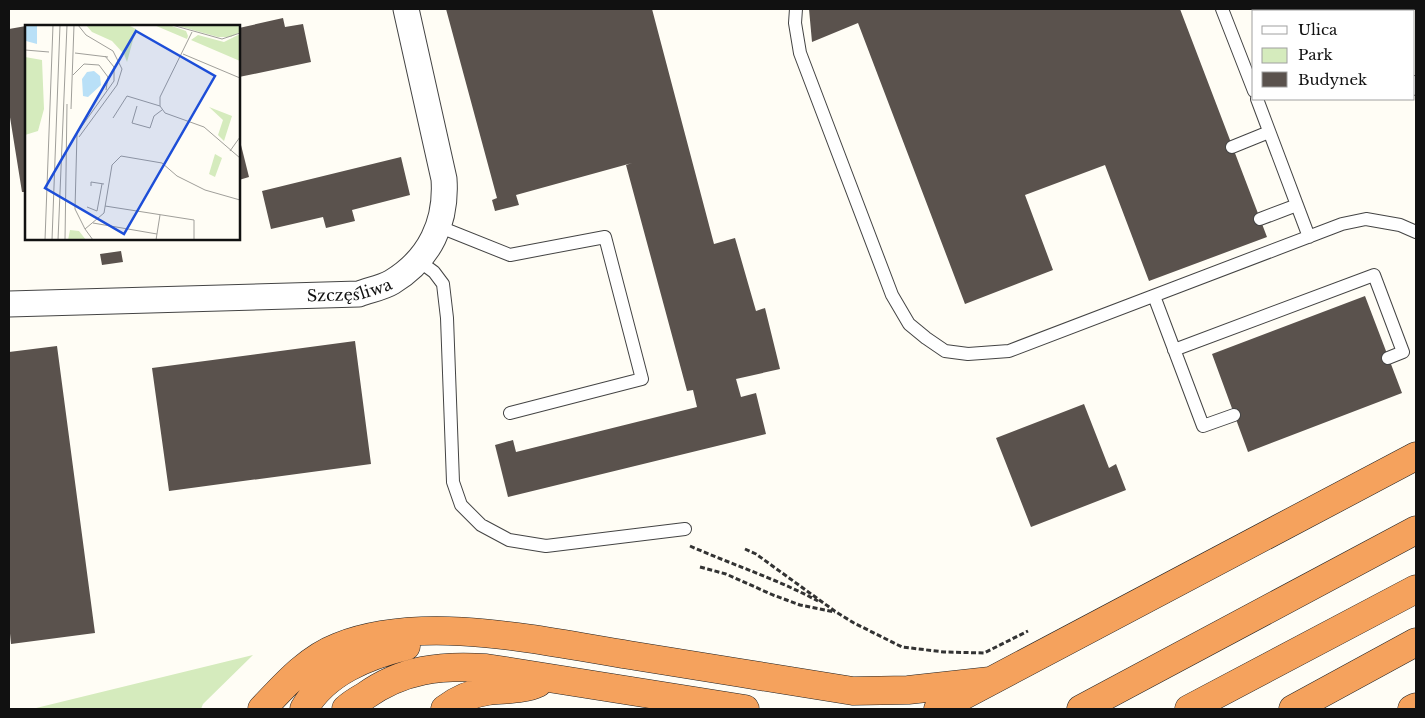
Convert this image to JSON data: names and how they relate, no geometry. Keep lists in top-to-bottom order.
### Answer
{
  "streets": {
    "street": ["Szczęśliwa"]
  },
  "legend": ["Ulica", "Park", "Budynek"]
}
